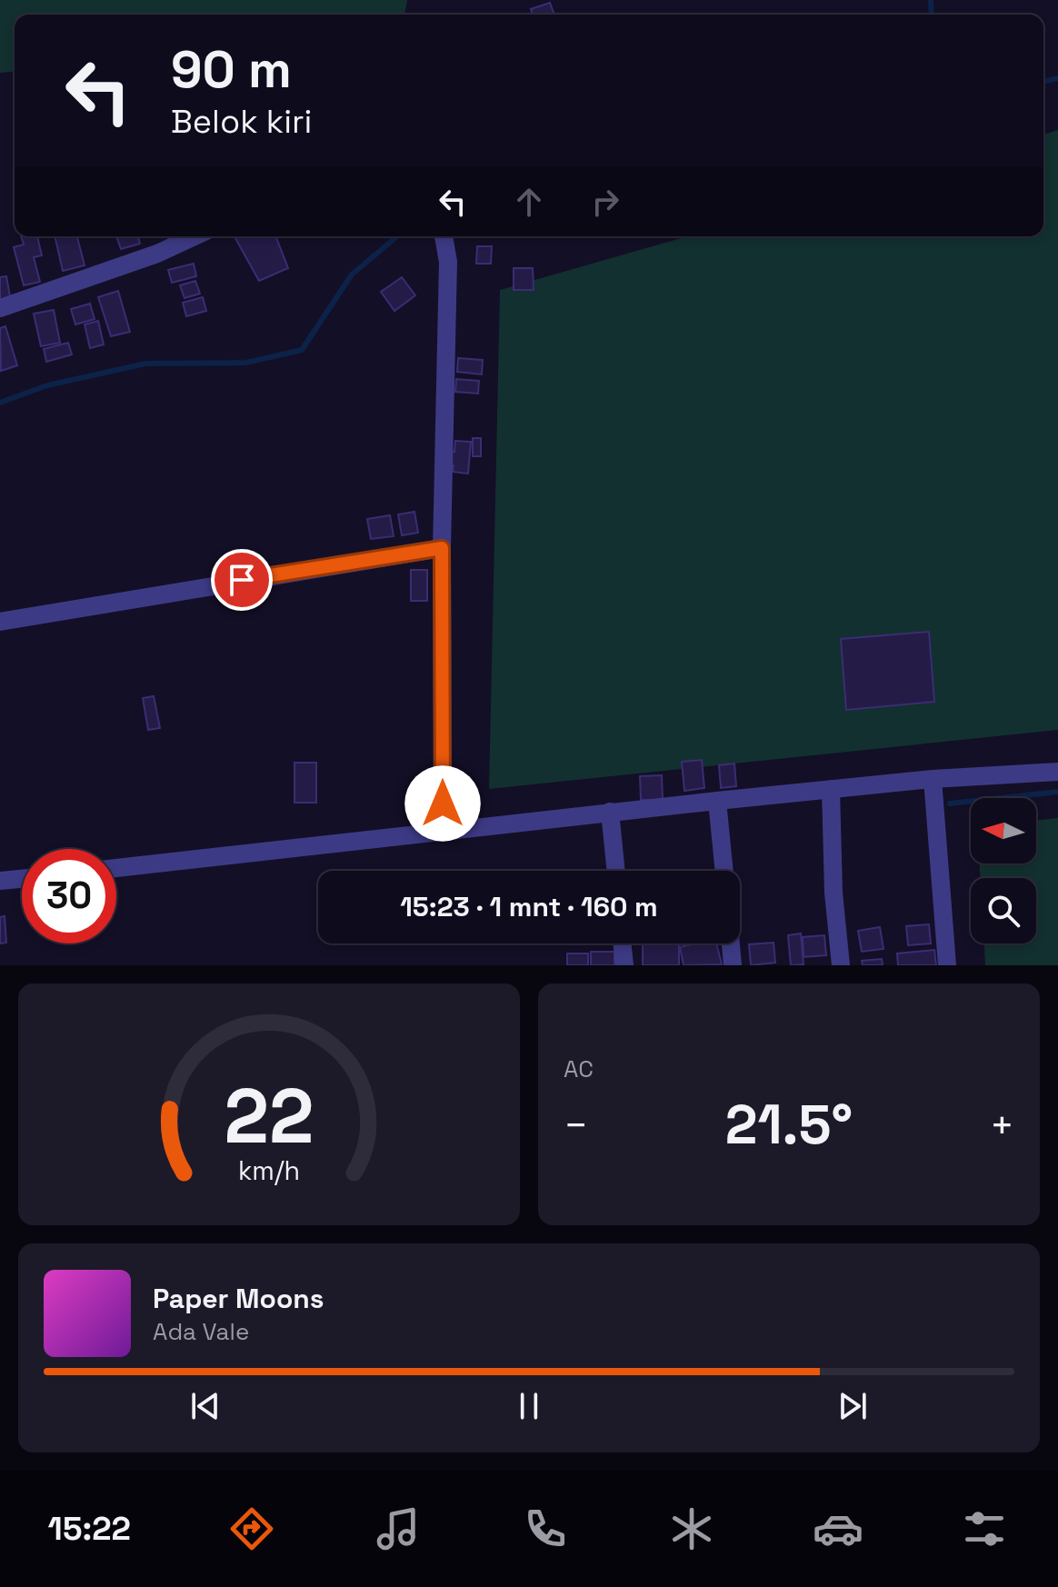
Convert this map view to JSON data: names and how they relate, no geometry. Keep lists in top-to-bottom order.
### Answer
{
  "north": "left",
  "page": {
    "turn": ["90 m", "Belok kiri"],
    "limit": "30",
    "trip": "15:23 · 1 mnt · 160 m",
    "tile": "AC",
    "heat": ["−", "21.5°", "+"],
    "song": ["Paper Moons", "Ada Vale"],
    "tabs": "15:22",
    "gauge": ["22", "km/h"]
  }
}
